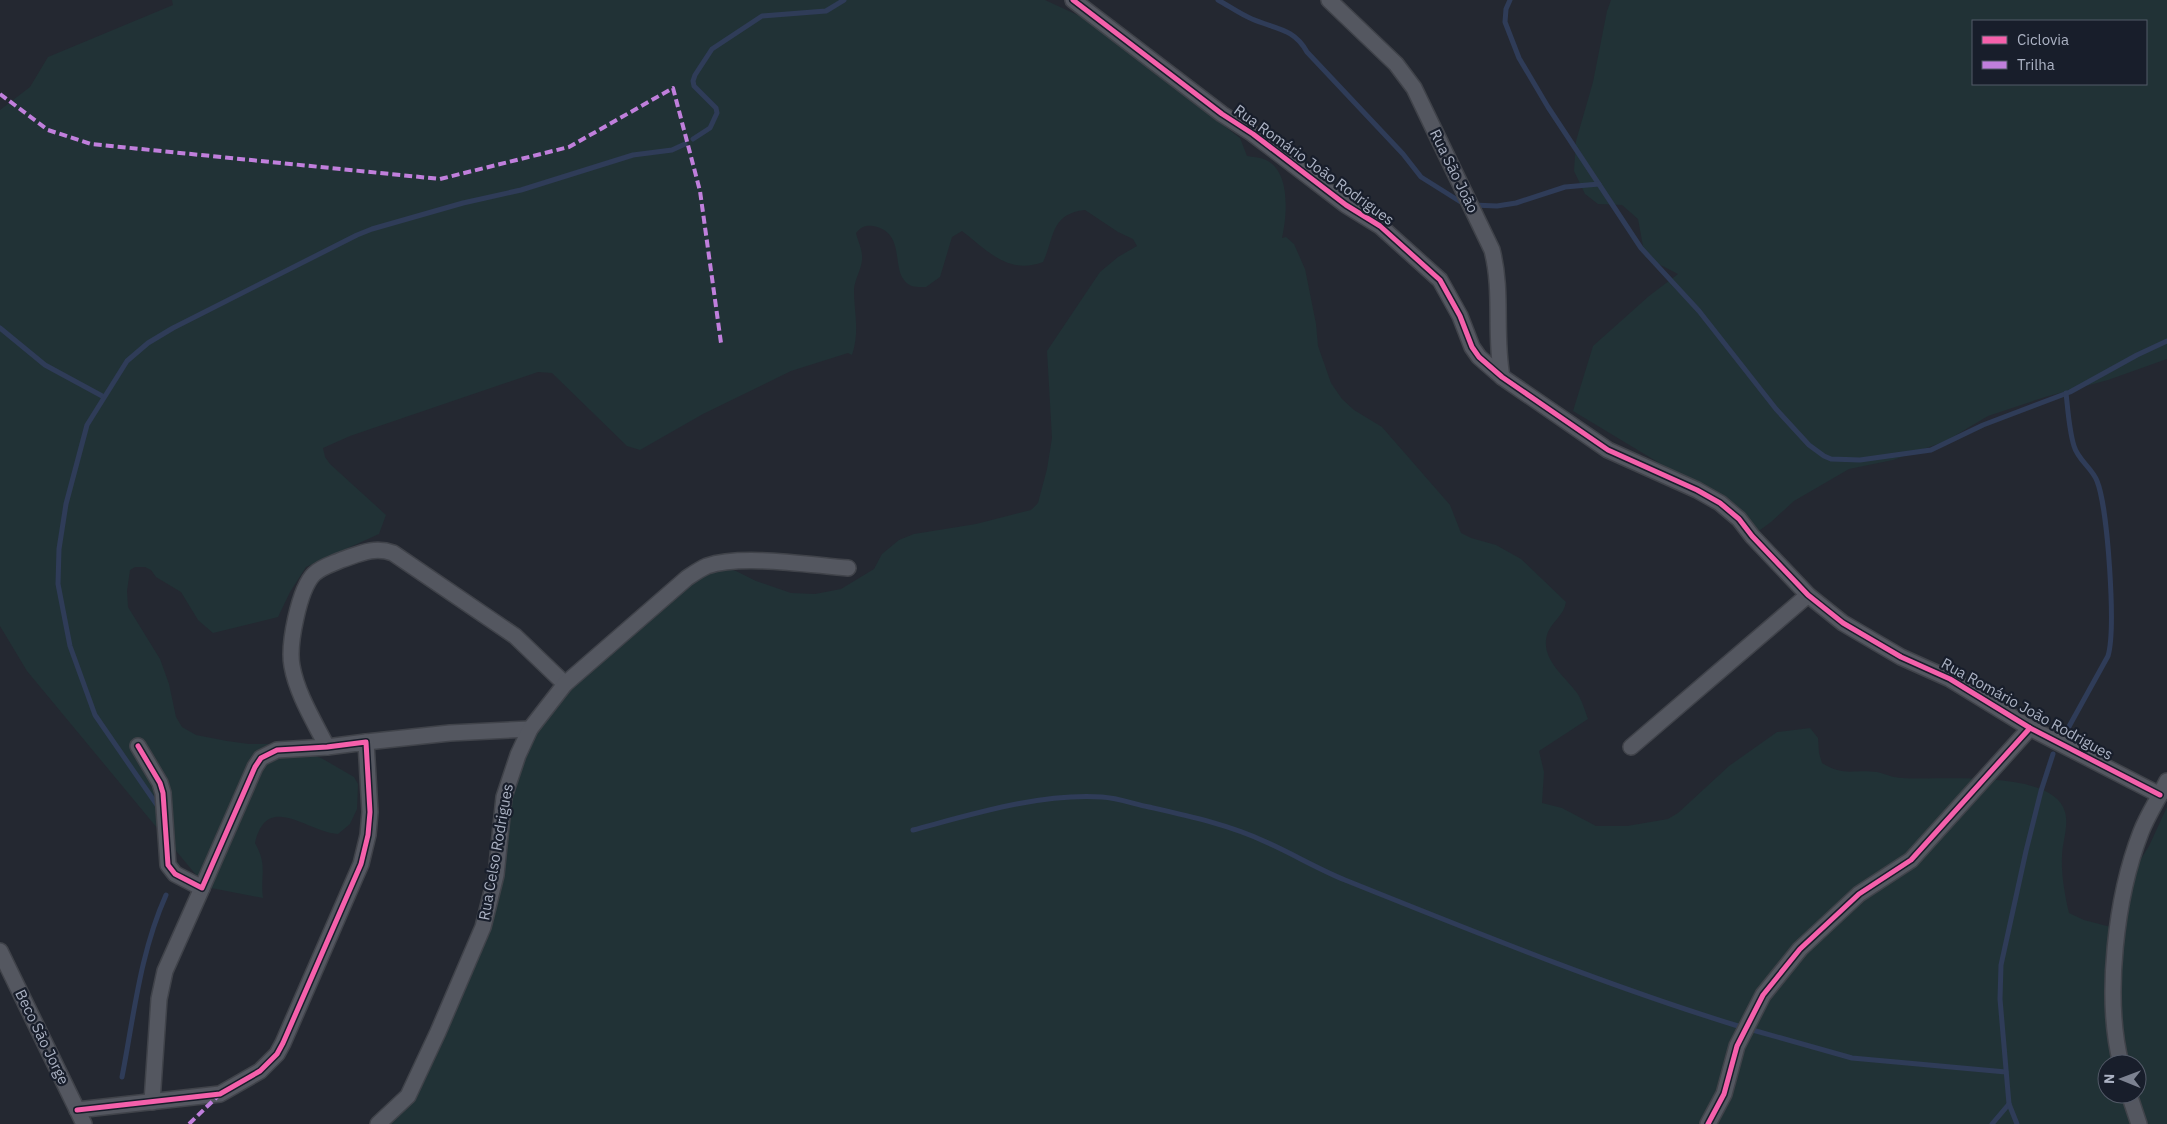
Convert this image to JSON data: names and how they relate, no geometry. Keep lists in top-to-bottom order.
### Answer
{
  "streets": {
    "street": [
      "Rua Romário João Rodrigues",
      "Rua São João",
      "Rua Celso Rodrigues",
      "Beco São Jorge"
    ]
  },
  "crossings": [
    ["Rua Romário João Rodrigues", "Rua São João"]
  ],
  "legend": ["Ciclovia", "Trilha"],
  "north": "left"
}
